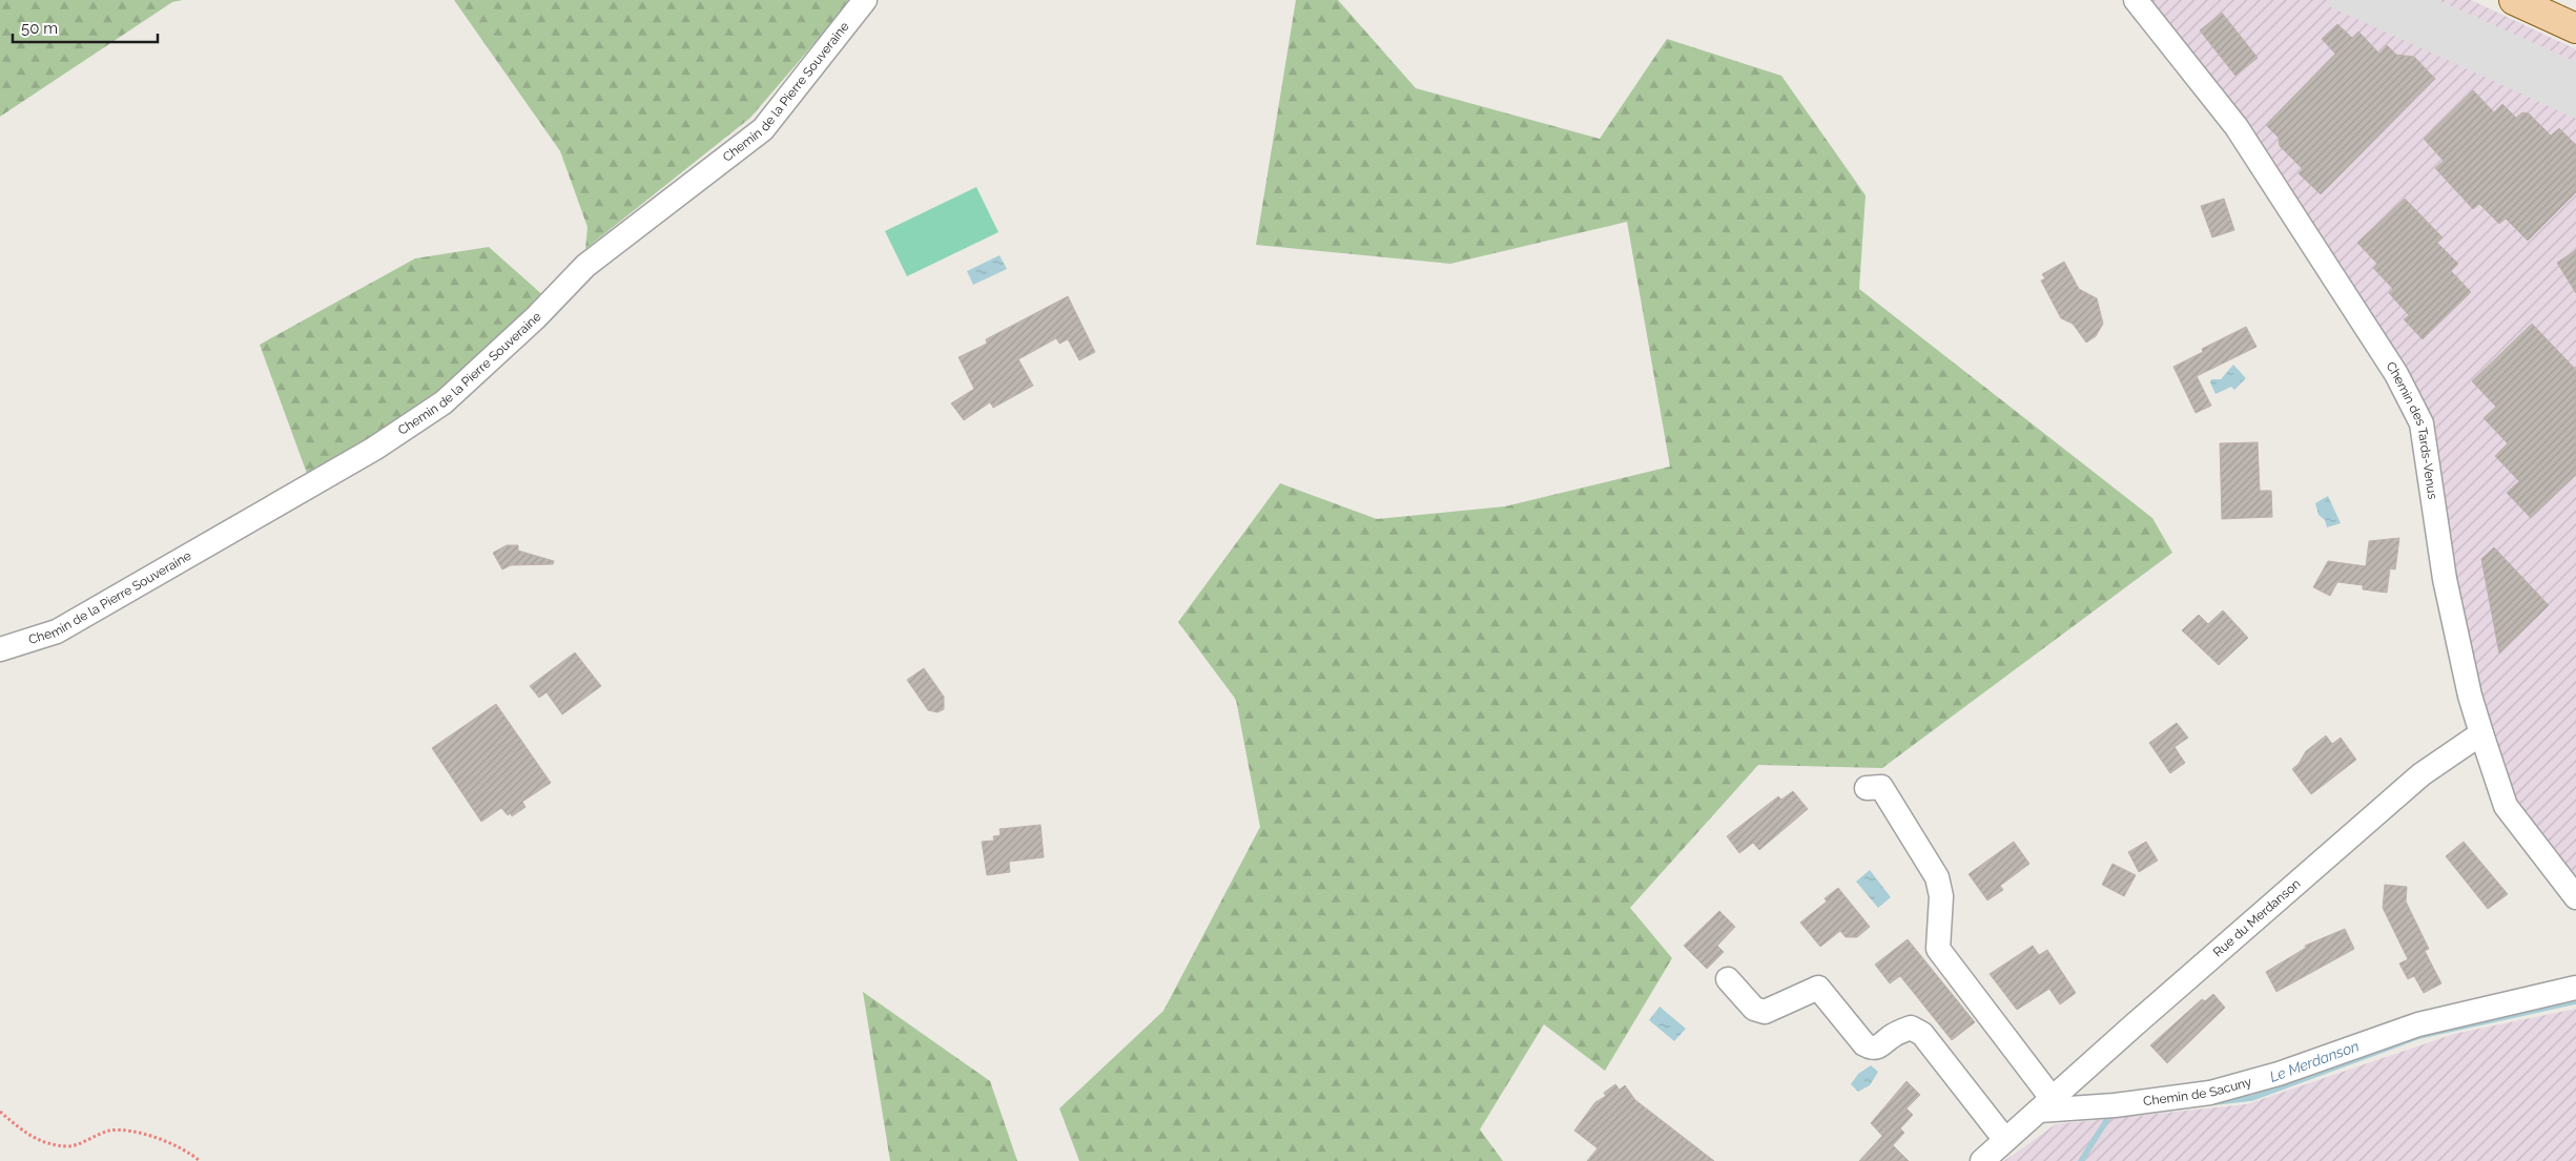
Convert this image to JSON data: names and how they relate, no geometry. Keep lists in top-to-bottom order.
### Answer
{
  "streets": {
    "street": [
      "Chemin de la Pierre Souveraine",
      "Chemin des Tards-Venus",
      "Rue du Merdanson",
      "Chemin de Sacuny"
    ]
  },
  "crossings": [
    ["Chemin des Tards-Venus", "Rue du Merdanson"],
    ["Rue du Merdanson", "Chemin de Sacuny"]
  ],
  "water": ["Le Merdanson"],
  "scale_bar": "50 m"
}
